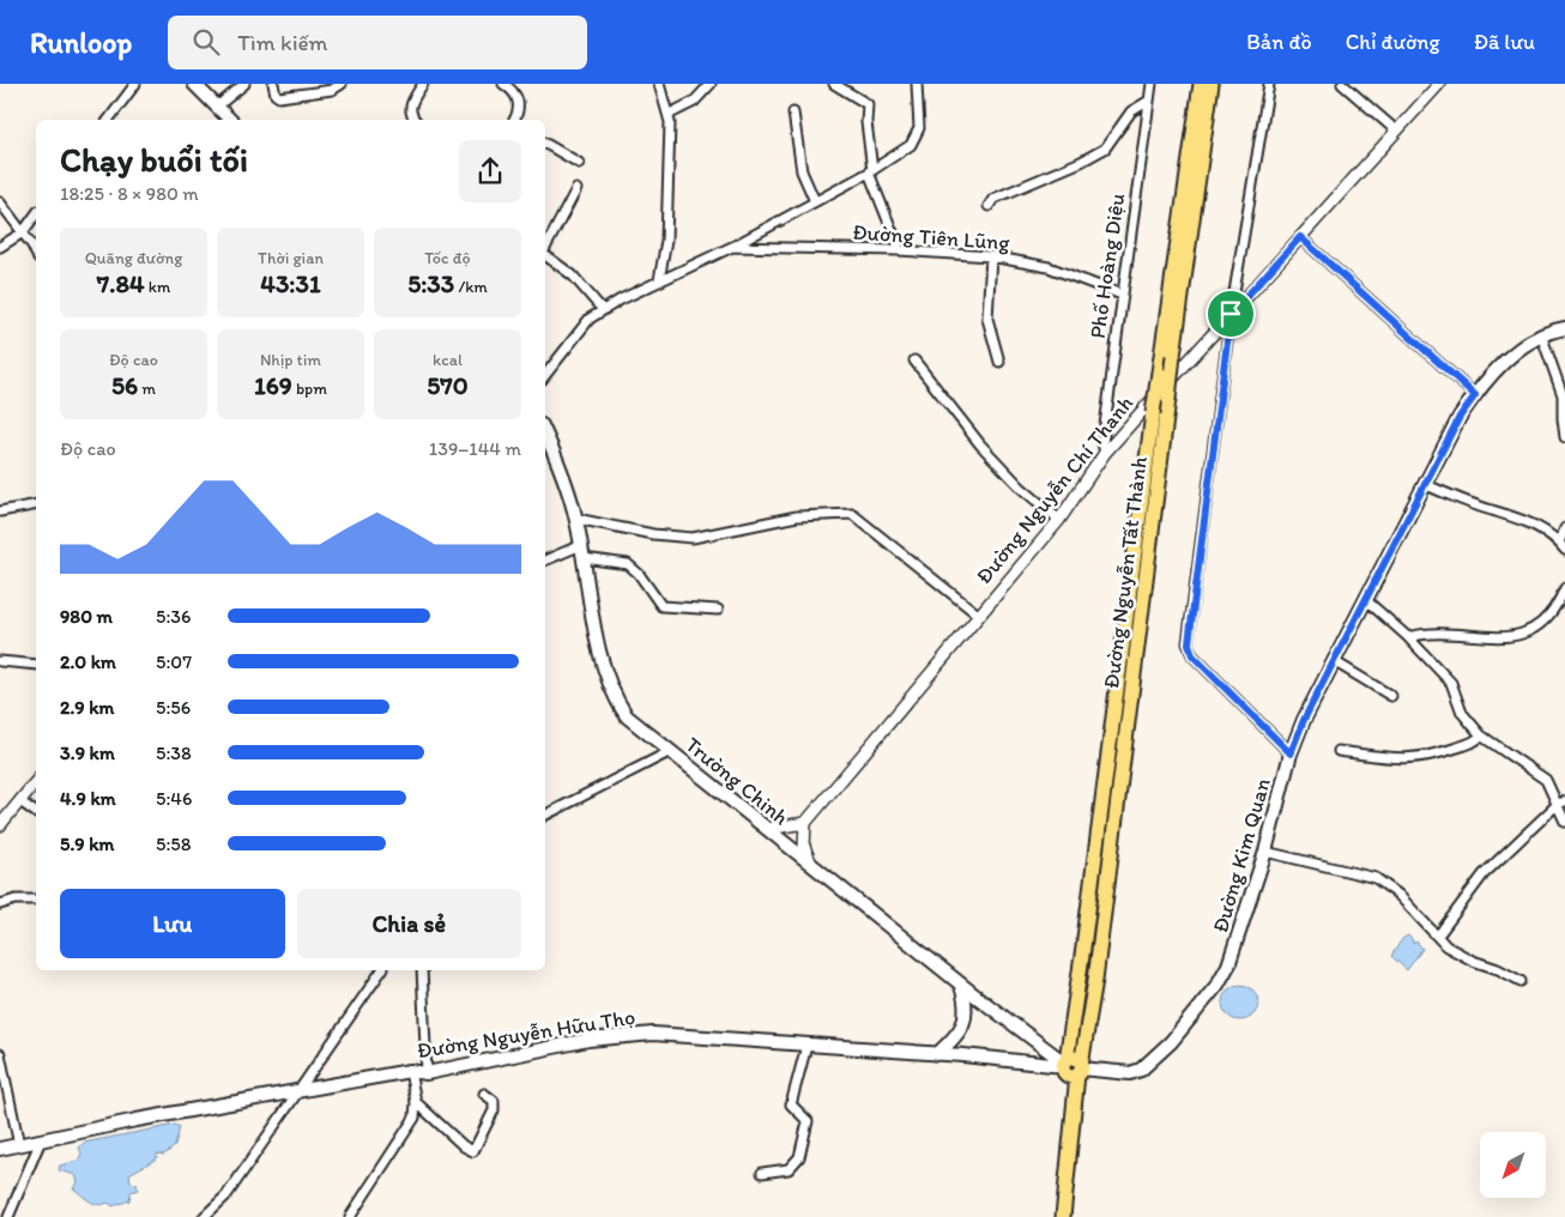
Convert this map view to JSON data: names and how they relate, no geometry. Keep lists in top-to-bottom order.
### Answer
{
  "streets": {
    "highway": ["Đường Nguyễn Tất Thành"],
    "main road": ["Trường Chinh", "Đường Kim Quan", "Đường Nguyễn Hữu Thọ"],
    "street": ["Đường Tiên Lũng", "Phố Hoàng Diệu", "Đường Nguyễn Chí Thanh"]
  },
  "crossings": [
    ["Đường Tiên Lũng", "Phố Hoàng Diệu"],
    ["Phố Hoàng Diệu", "Đường Nguyễn Chí Thanh"],
    ["Đường Nguyễn Tất Thành", "Trường Chinh"],
    ["Đường Nguyễn Tất Thành", "Đường Kim Quan"],
    ["Đường Nguyễn Tất Thành", "Đường Nguyễn Hữu Thọ"],
    ["Trường Chinh", "Đường Nguyễn Hữu Thọ"]
  ],
  "north": "bottom left",
  "page": {
    "header": "Runloop",
    "search": "Tìm kiếm",
    "nav": ["Bản đồ", "Chỉ đường", "Đã lưu"],
    "heading": ["Chạy buổi tối", "18:25 · 8 × 980 m"],
    "stats": [
      ["Quãng đường", "7.84 km"],
      ["Thời gian", "43:31"],
      ["Tốc độ", "5:33 /km"],
      ["Độ cao", "56 m"],
      ["Nhịp tim", "169 bpm"],
      ["kcal", "570"]
    ],
    "chart": ["Độ cao", "139–144 m"],
    "list": [
      {
        "name": "980 m",
        "note": "5:36"
      },
      {
        "name": "2.0 km",
        "note": "5:07"
      },
      {
        "name": "2.9 km",
        "note": "5:56"
      },
      {
        "name": "3.9 km",
        "note": "5:38"
      },
      {
        "name": "4.9 km",
        "note": "5:46"
      },
      {
        "name": "5.9 km",
        "note": "5:58"
      }
    ],
    "buttons": ["Lưu", "Chia sẻ"]
  }
}
